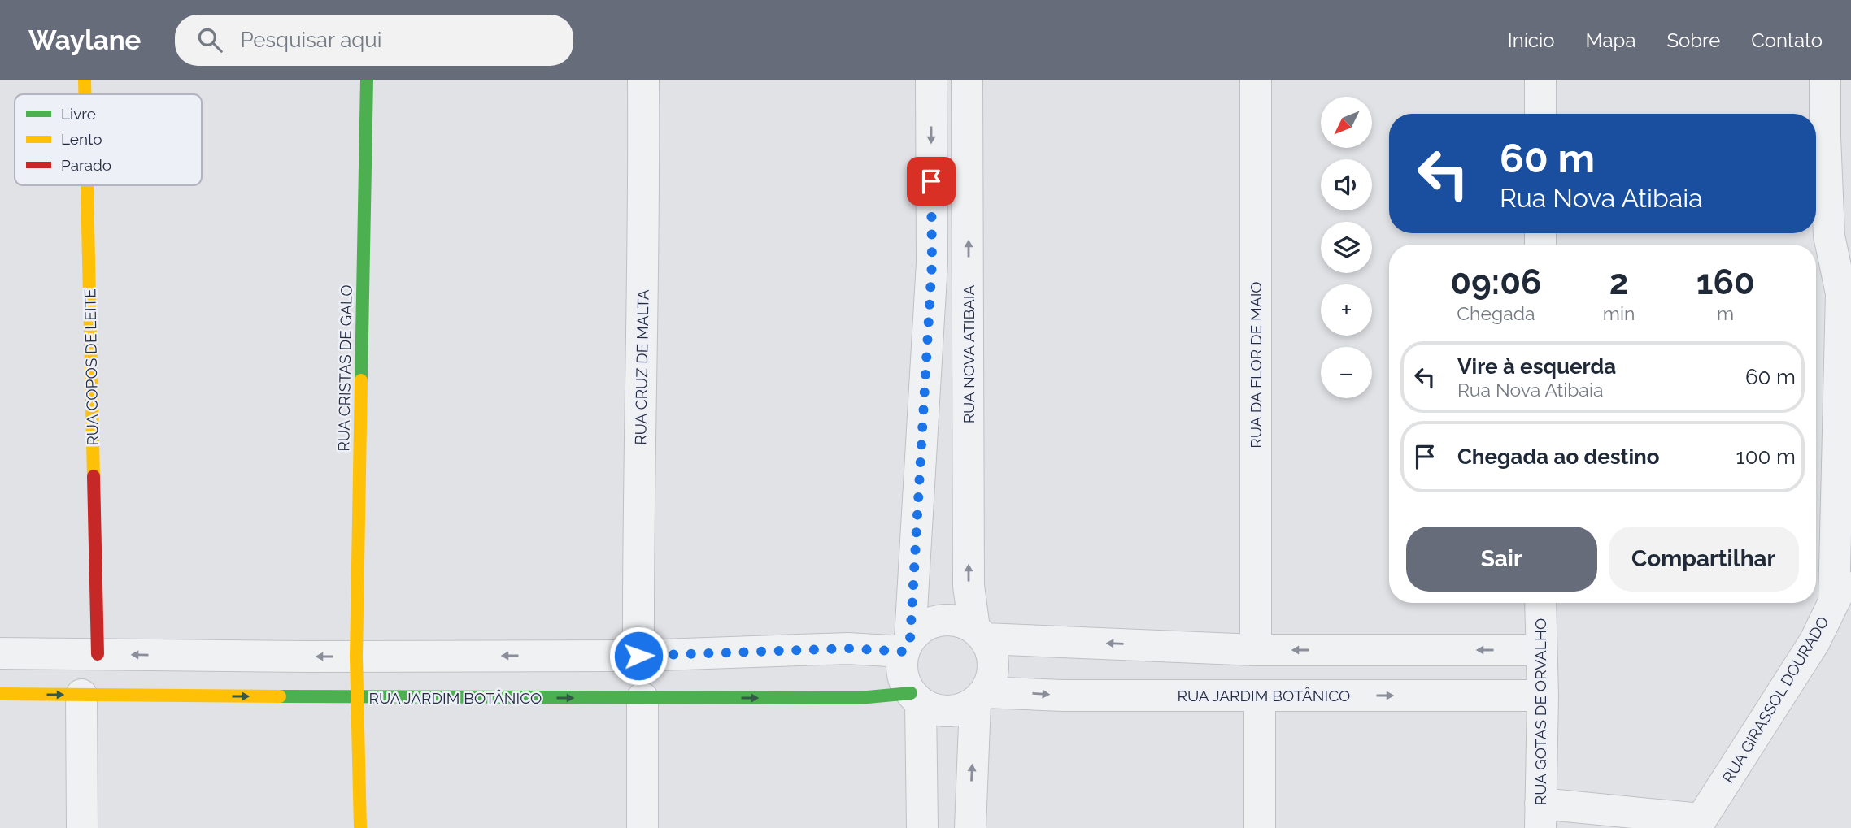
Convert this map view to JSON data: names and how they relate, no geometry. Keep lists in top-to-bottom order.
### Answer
{
  "streets": {
    "street": [
      "RUA NOVA ATIBAIA",
      "RUA DA FLOR DE MAIO",
      "RUA COPOS DE LEITE",
      "RUA CRUZ DE MALTA",
      "RUA CRISTAS DE GALO",
      "RUA JARDIM BOTÂNICO",
      "RUA GIRASSOL DOURADO",
      "RUA GOTAS DE ORVALHO"
    ]
  },
  "crossings": [
    ["RUA NOVA ATIBAIA", "RUA JARDIM BOTÂNICO"],
    ["RUA CRISTAS DE GALO", "RUA JARDIM BOTÂNICO"],
    ["RUA JARDIM BOTÂNICO", "RUA GOTAS DE ORVALHO"]
  ],
  "legend": ["Livre", "Lento", "Parado"],
  "north": "bottom left",
  "page": {
    "header": "Waylane",
    "search": "Pesquisar aqui",
    "nav": [
      "Início",
      "Mapa",
      "Sobre",
      "Contato"
    ],
    "map_buttons": ["+", "−"],
    "turn": ["60 m", "Rua Nova Atibaia"],
    "eta": [
      "09:06",
      "Chegada",
      "2",
      "min",
      "160",
      "m"
    ],
    "list": [
      {
        "name": "Vire à esquerda",
        "note": "Rua Nova Atibaia",
        "value": "60 m"
      },
      {
        "name": "Chegada ao destino",
        "value": "100 m"
      }
    ],
    "buttons": ["Sair", "Compartilhar"]
  }
}
